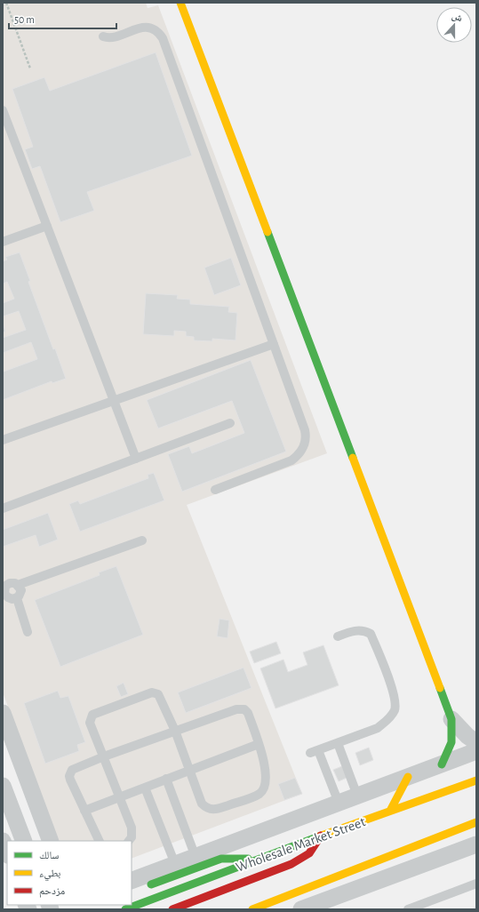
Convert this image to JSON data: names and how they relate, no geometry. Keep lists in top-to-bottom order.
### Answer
{
  "streets": {
    "main road": ["Wholesale Market Street"]
  },
  "legend": ["سالك", "بطيء", "مزدحم"],
  "scale_bar": "50 m",
  "north": "top"
}
